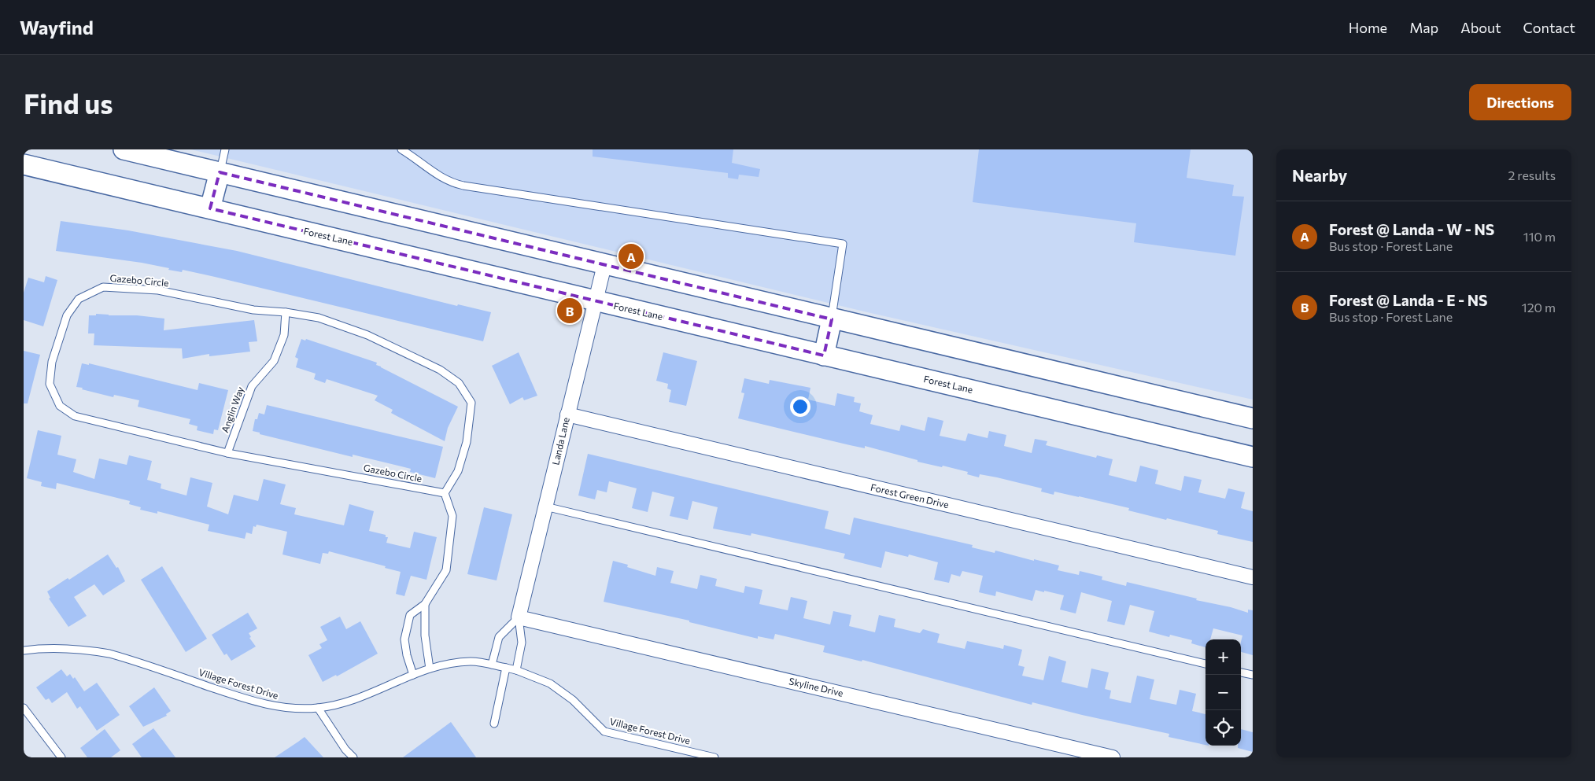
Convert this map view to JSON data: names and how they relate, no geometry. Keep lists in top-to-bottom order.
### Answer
{
  "streets": {
    "main road": ["Forest Lane"],
    "street": ["Landa Lane", "Forest Green Drive", "Skyline Drive"],
    "lane": ["Gazebo Circle", "Anglin Way", "Village Forest Drive"]
  },
  "crossings": [
    ["Forest Lane", "Landa Lane"],
    ["Gazebo Circle", "Anglin Way"],
    ["Landa Lane", "Forest Green Drive"],
    ["Landa Lane", "Skyline Drive"]
  ],
  "page": {
    "header": "Wayfind",
    "nav": [
      "Home",
      "Map",
      "About",
      "Contact"
    ],
    "buttons": "Directions",
    "title": "Find us",
    "heading": ["Nearby", "2 results"],
    "list": [
      {
        "mark": "A",
        "name": "Forest @ Landa - W - NS",
        "note": "Bus stop · Forest Lane",
        "value": "110 m"
      },
      {
        "mark": "B",
        "name": "Forest @ Landa - E - NS",
        "note": "Bus stop · Forest Lane",
        "value": "120 m"
      }
    ],
    "pins": ["A", "B"],
    "map_buttons": ["+", "−"]
  }
}
